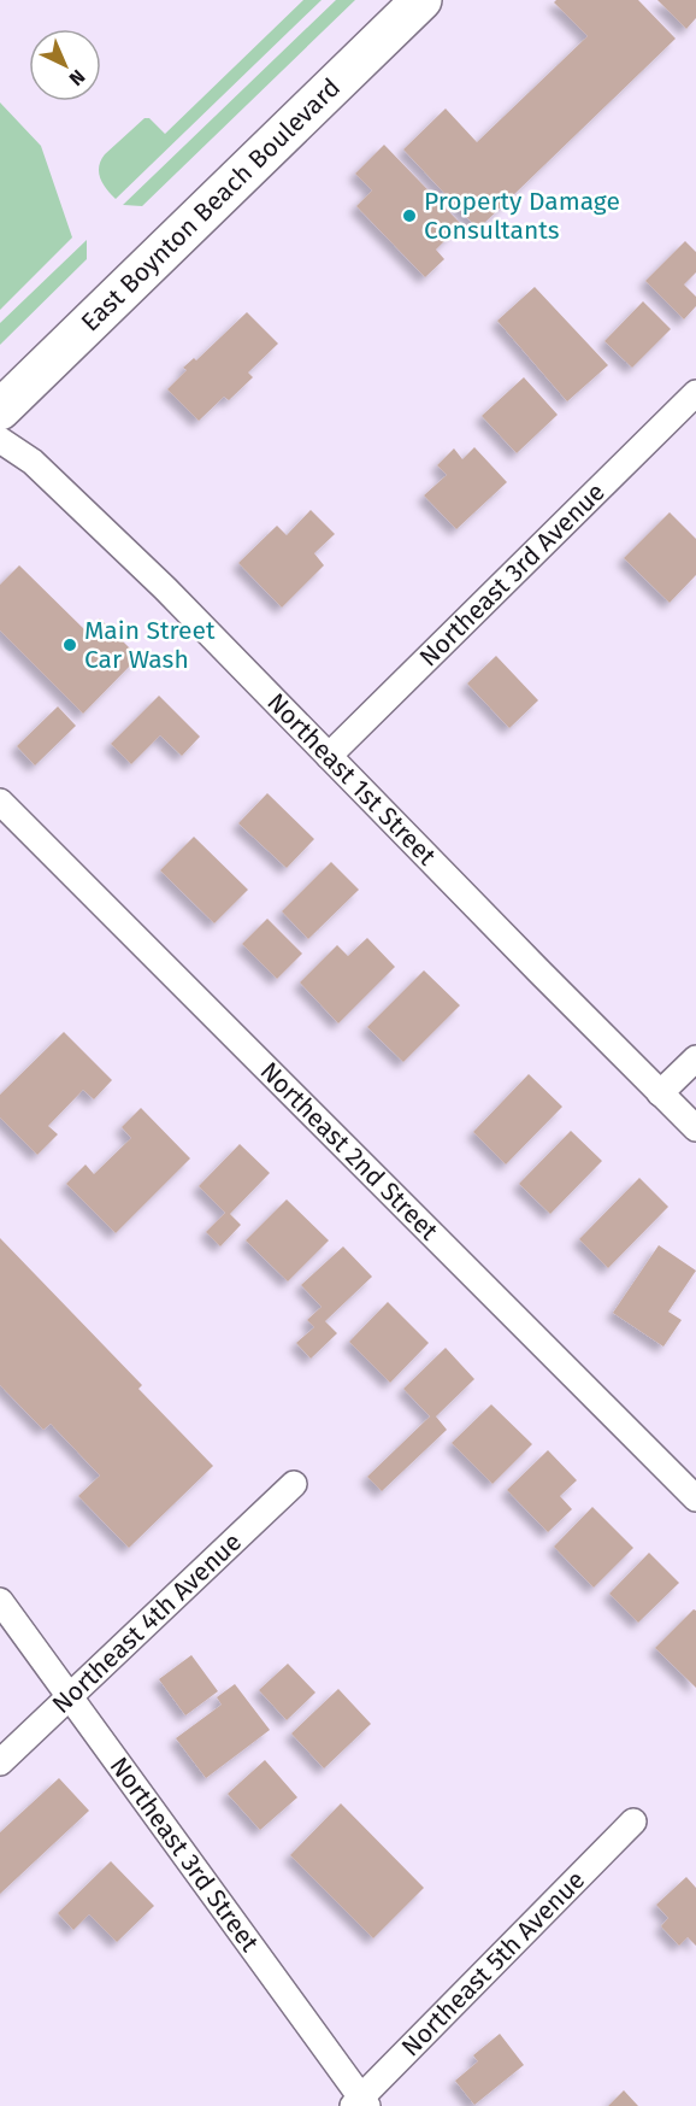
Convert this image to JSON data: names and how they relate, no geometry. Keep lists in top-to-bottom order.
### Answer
{
  "streets": {
    "main road": ["East Boynton Beach Boulevard"],
    "street": [
      "Northeast 3rd Avenue",
      "Northeast 1st Street",
      "Northeast 2nd Street",
      "Northeast 4th Avenue",
      "Northeast 3rd Street",
      "Northeast 5th Avenue"
    ]
  },
  "crossings": [
    ["Northeast 3rd Avenue", "Northeast 1st Street"],
    ["Northeast 4th Avenue", "Northeast 3rd Street"],
    ["Northeast 3rd Street", "Northeast 5th Avenue"]
  ],
  "places": ["Property Damage Consultants", "Main Street Car Wash"],
  "north": "bottom right"
}
